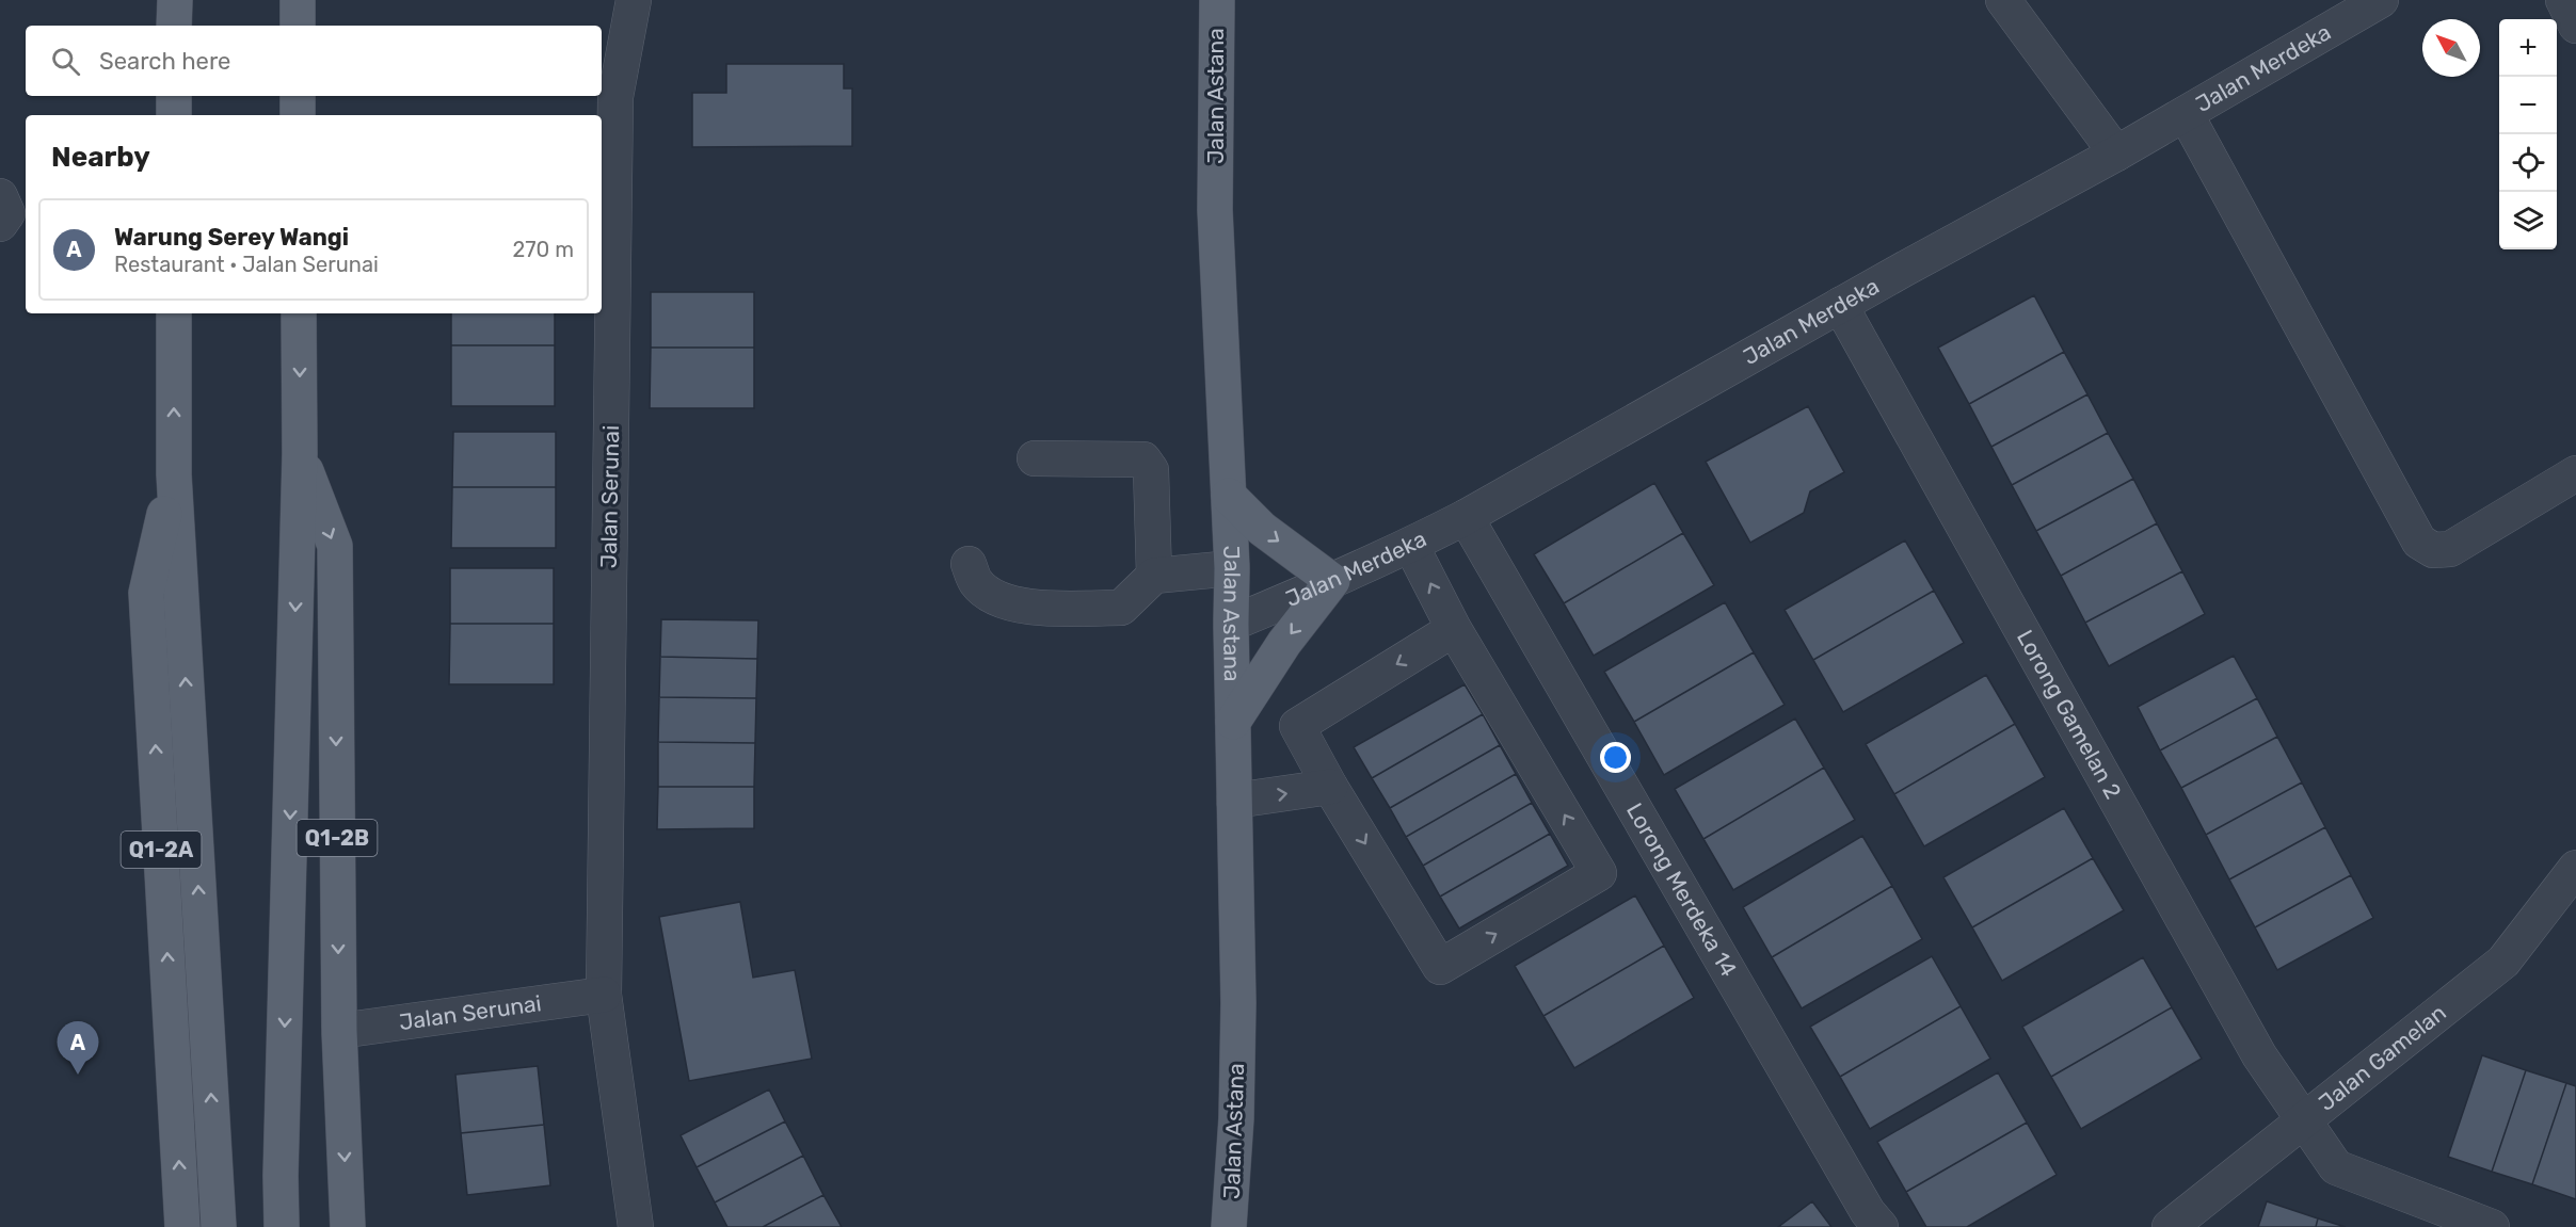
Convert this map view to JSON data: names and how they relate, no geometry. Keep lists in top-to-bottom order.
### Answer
{
  "streets": {
    "main road": ["Jalan Astana", "Q1-2B", "Q1-2A"],
    "street": [
      "Jalan Merdeka",
      "Jalan Serunai",
      "Lorong Gamelan 2",
      "Lorong Merdeka 14",
      "Jalan Gamelan"
    ]
  },
  "crossings": [
    ["Jalan Merdeka", "Jalan Astana"],
    ["Jalan Merdeka", "Lorong Gamelan 2"],
    ["Jalan Merdeka", "Lorong Merdeka 14"],
    ["Jalan Serunai", "Q1-2B"],
    ["Lorong Gamelan 2", "Jalan Gamelan"]
  ],
  "north": "top left",
  "page": {
    "map_buttons": ["+", "−"],
    "search": "Search here",
    "heading": "Nearby",
    "list": [
      {
        "mark": "A",
        "name": "Warung Serey Wangi",
        "note": "Restaurant · Jalan Serunai",
        "value": "270 m"
      }
    ],
    "pins": "A"
  }
}
